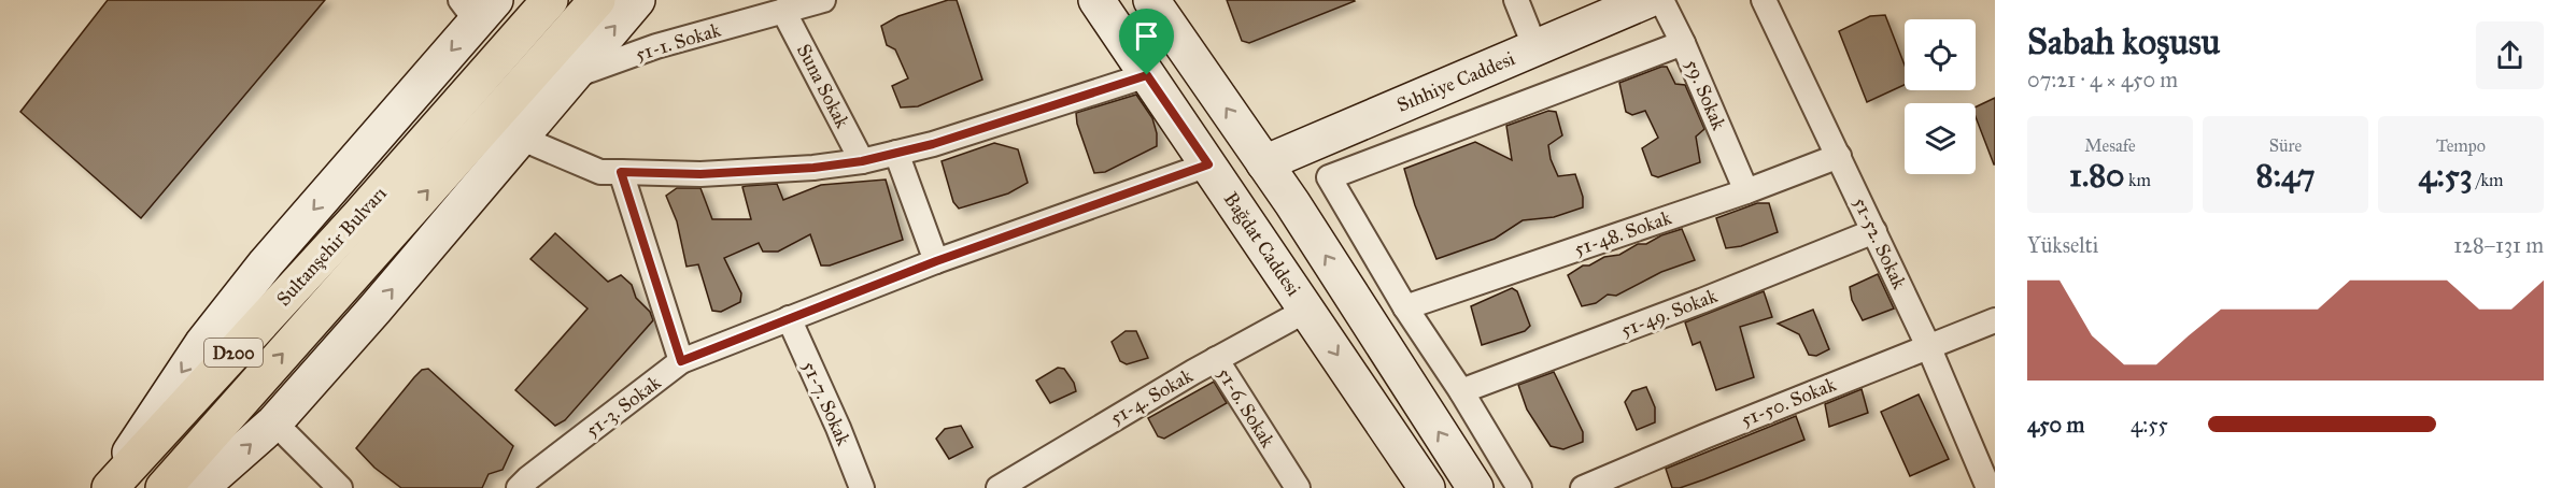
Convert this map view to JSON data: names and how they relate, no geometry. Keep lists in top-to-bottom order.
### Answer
{
  "streets": {
    "highway": ["Sultanşehir Bulvarı", "D200"],
    "main road": ["Sıhhiye Caddesi", "Bağdat Caddesi"],
    "street": [
      "51-1. Sokak",
      "Suna Sokak",
      "59. Sokak",
      "51-48. Sokak",
      "51-52. Sokak",
      "51-49. Sokak",
      "51-4. Sokak",
      "51-50. Sokak",
      "51-7. Sokak",
      "51-3. Sokak",
      "51-6. Sokak"
    ]
  },
  "crossings": [
    ["51-1. Sokak", "Suna Sokak"],
    ["59. Sokak", "51-48. Sokak"],
    ["51-48. Sokak", "51-52. Sokak"],
    ["51-52. Sokak", "51-49. Sokak"],
    ["51-52. Sokak", "51-50. Sokak"],
    ["Bağdat Caddesi", "51-4. Sokak"],
    ["Bağdat Caddesi", "51-3. Sokak"],
    ["51-4. Sokak", "51-6. Sokak"],
    ["51-7. Sokak", "51-3. Sokak"]
  ],
  "page": {
    "heading": ["Sabah koşusu", "07:21 · 4 × 450 m"],
    "stats": [
      ["Mesafe", "1.80 km"],
      ["Süre", "8:47"],
      ["Tempo", "4:53 /km"]
    ],
    "chart": ["Yükselti", "128–131 m"],
    "list": [
      {
        "name": "450 m",
        "note": "4:55"
      }
    ]
  }
}
